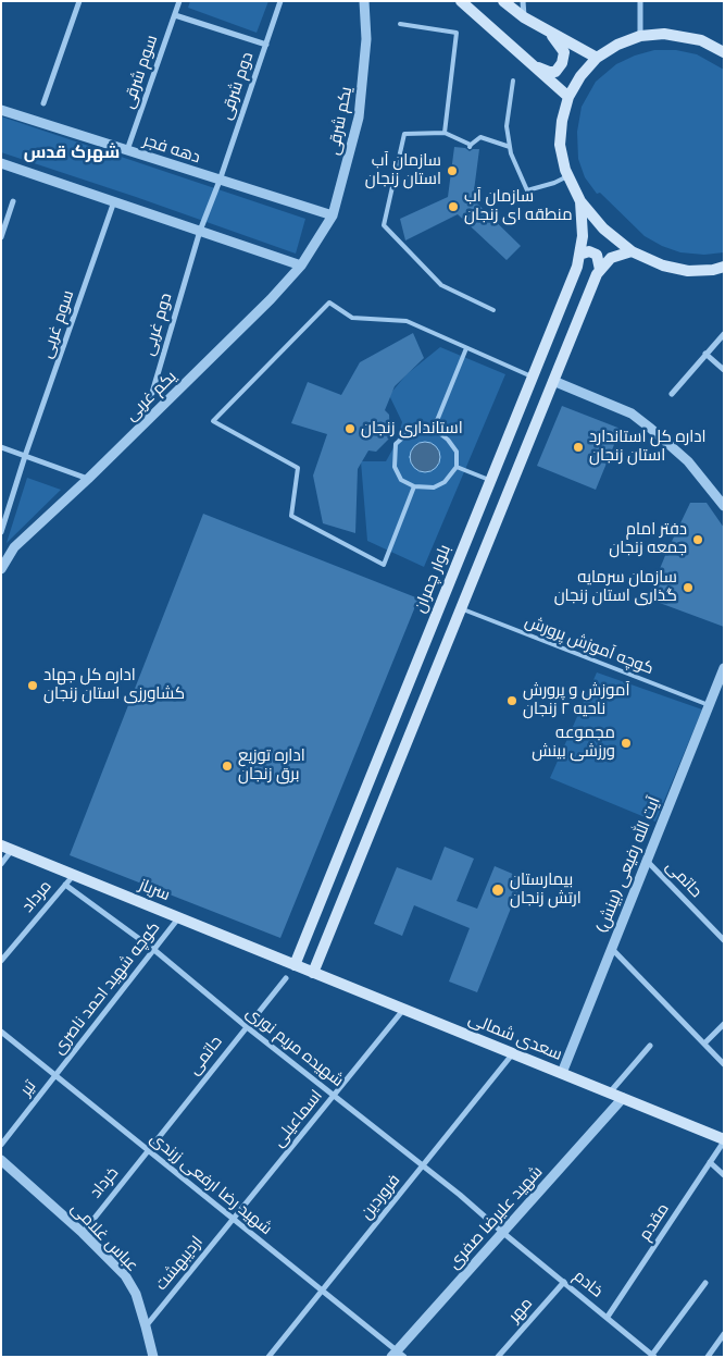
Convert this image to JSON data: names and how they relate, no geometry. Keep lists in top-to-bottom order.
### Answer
{
  "streets": {
    "main road": ["بلوار چمران", "سرباز", "سعدی شمالی"],
    "street": [
      "سوم شرقی",
      "دوم شرقی",
      "یکم شرقی",
      "دهه فجر",
      "سوم غربی",
      "دوم غربی",
      "یکم غربی",
      "آیت الله رفیعی (بینش)",
      "حاتمی",
      "مرداد",
      "کوچه شهید احمد ناصری",
      "شهیده مریم نوری",
      "تیر",
      "اسماعیلی",
      "خرداد",
      "شهید رضا ارفعی زرندی",
      "فروردین",
      "شهید علیرضا صفری",
      "مقدم",
      "عباس غلامی",
      "اردیبهشت",
      "خادم",
      "مهر"
    ],
    "lane": ["کوچه آموزش پرورش"]
  },
  "crossings": [
    ["سوم شرقی", "دهه فجر"],
    ["دوم شرقی", "دهه فجر"],
    ["دوم شرقی", "دوم غربی"],
    ["یکم شرقی", "دهه فجر"],
    ["یکم شرقی", "یکم غربی"],
    ["دوم غربی", "یکم غربی"],
    ["بلوار چمران", "سرباز"],
    ["بلوار چمران", "سعدی شمالی"],
    ["کوچه آموزش پرورش", "آیت الله رفیعی (بینش)"],
    ["آیت الله رفیعی (بینش)", "حاتمی"],
    ["آیت الله رفیعی (بینش)", "سعدی شمالی"],
    ["حاتمی", "شهیده مریم نوری"],
    ["حاتمی", "خرداد"],
    ["حاتمی", "شهید رضا ارفعی زرندی"],
    ["سرباز", "مرداد"],
    ["سرباز", "کوچه شهید احمد ناصری"],
    ["سرباز", "سعدی شمالی"],
    ["مرداد", "شهیده مریم نوری"],
    ["کوچه شهید احمد ناصری", "شهیده مریم نوری"],
    ["کوچه شهید احمد ناصری", "تیر"],
    ["کوچه شهید احمد ناصری", "شهید رضا ارفعی زرندی"],
    ["سعدی شمالی", "اسماعیلی"],
    ["سعدی شمالی", "فروردین"],
    ["سعدی شمالی", "شهید علیرضا صفری"],
    ["سعدی شمالی", "مقدم"],
    ["شهیده مریم نوری", "اسماعیلی"],
    ["شهیده مریم نوری", "فروردین"],
    ["شهیده مریم نوری", "شهید علیرضا صفری"],
    ["شهیده مریم نوری", "خادم"],
    ["تیر", "شهید رضا ارفعی زرندی"],
    ["اسماعیلی", "شهید رضا ارفعی زرندی"],
    ["اسماعیلی", "اردیبهشت"],
    ["خرداد", "شهید رضا ارفعی زرندی"],
    ["خرداد", "عباس غلامی"],
    ["شهید رضا ارفعی زرندی", "فروردین"],
    ["شهید رضا ارفعی زرندی", "شهید علیرضا صفری"],
    ["شهید رضا ارفعی زرندی", "اردیبهشت"],
    ["شهید علیرضا صفری", "خادم"],
    ["مقدم", "خادم"],
    ["عباس غلامی", "اردیبهشت"],
    ["خادم", "مهر"]
  ],
  "districts": ["شهرک قدس"],
  "places": [
    "سازمان آب استان زنجان",
    "سازمان آب منطقه ای زنجان",
    "استانداری زنجان",
    "اداره کل استاندارد استان زنجان",
    "دفتر امام جمعه زنجان",
    "سازمان سرمایه گذاری استان زنجان",
    "اداره کل جهاد کشاورزی استان زنجان",
    "آموزش و پرورش ناحیه ۲ زنجان",
    "مجموعه ورزشی بینش",
    "اداره توزیع برق زنجان",
    "بیمارستان ارتش زنجان"
  ]
}
